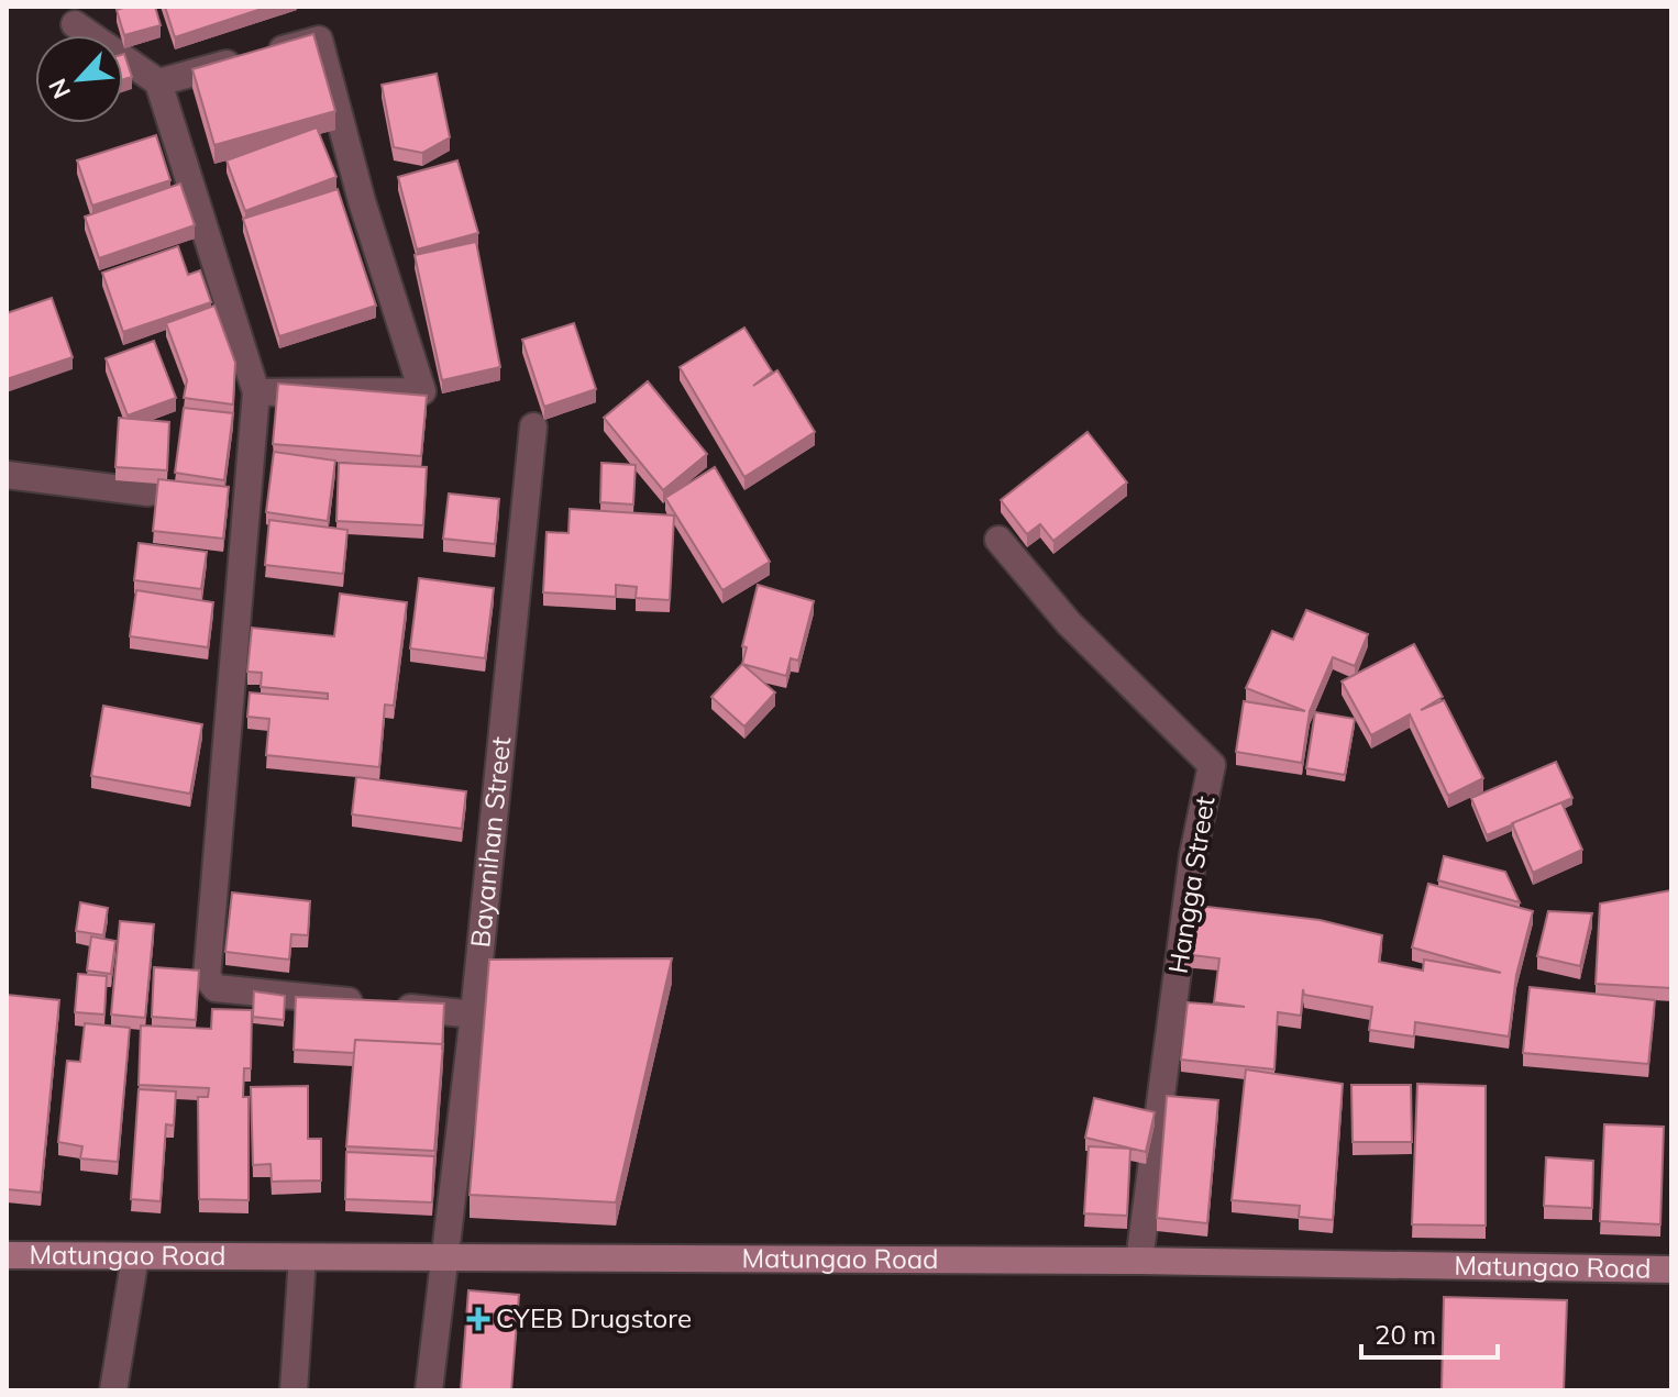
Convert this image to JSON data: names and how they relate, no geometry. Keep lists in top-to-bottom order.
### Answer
{
  "streets": {
    "main road": ["Matungao Road"],
    "street": ["Bayanihan Street", "Hangga Street"]
  },
  "crossings": [
    ["Bayanihan Street", "Matungao Road"],
    ["Hangga Street", "Matungao Road"]
  ],
  "places": {
    "health": ["CYEB Drugstore"]
  },
  "scale_bar": "20 m",
  "north": "bottom left"
}
